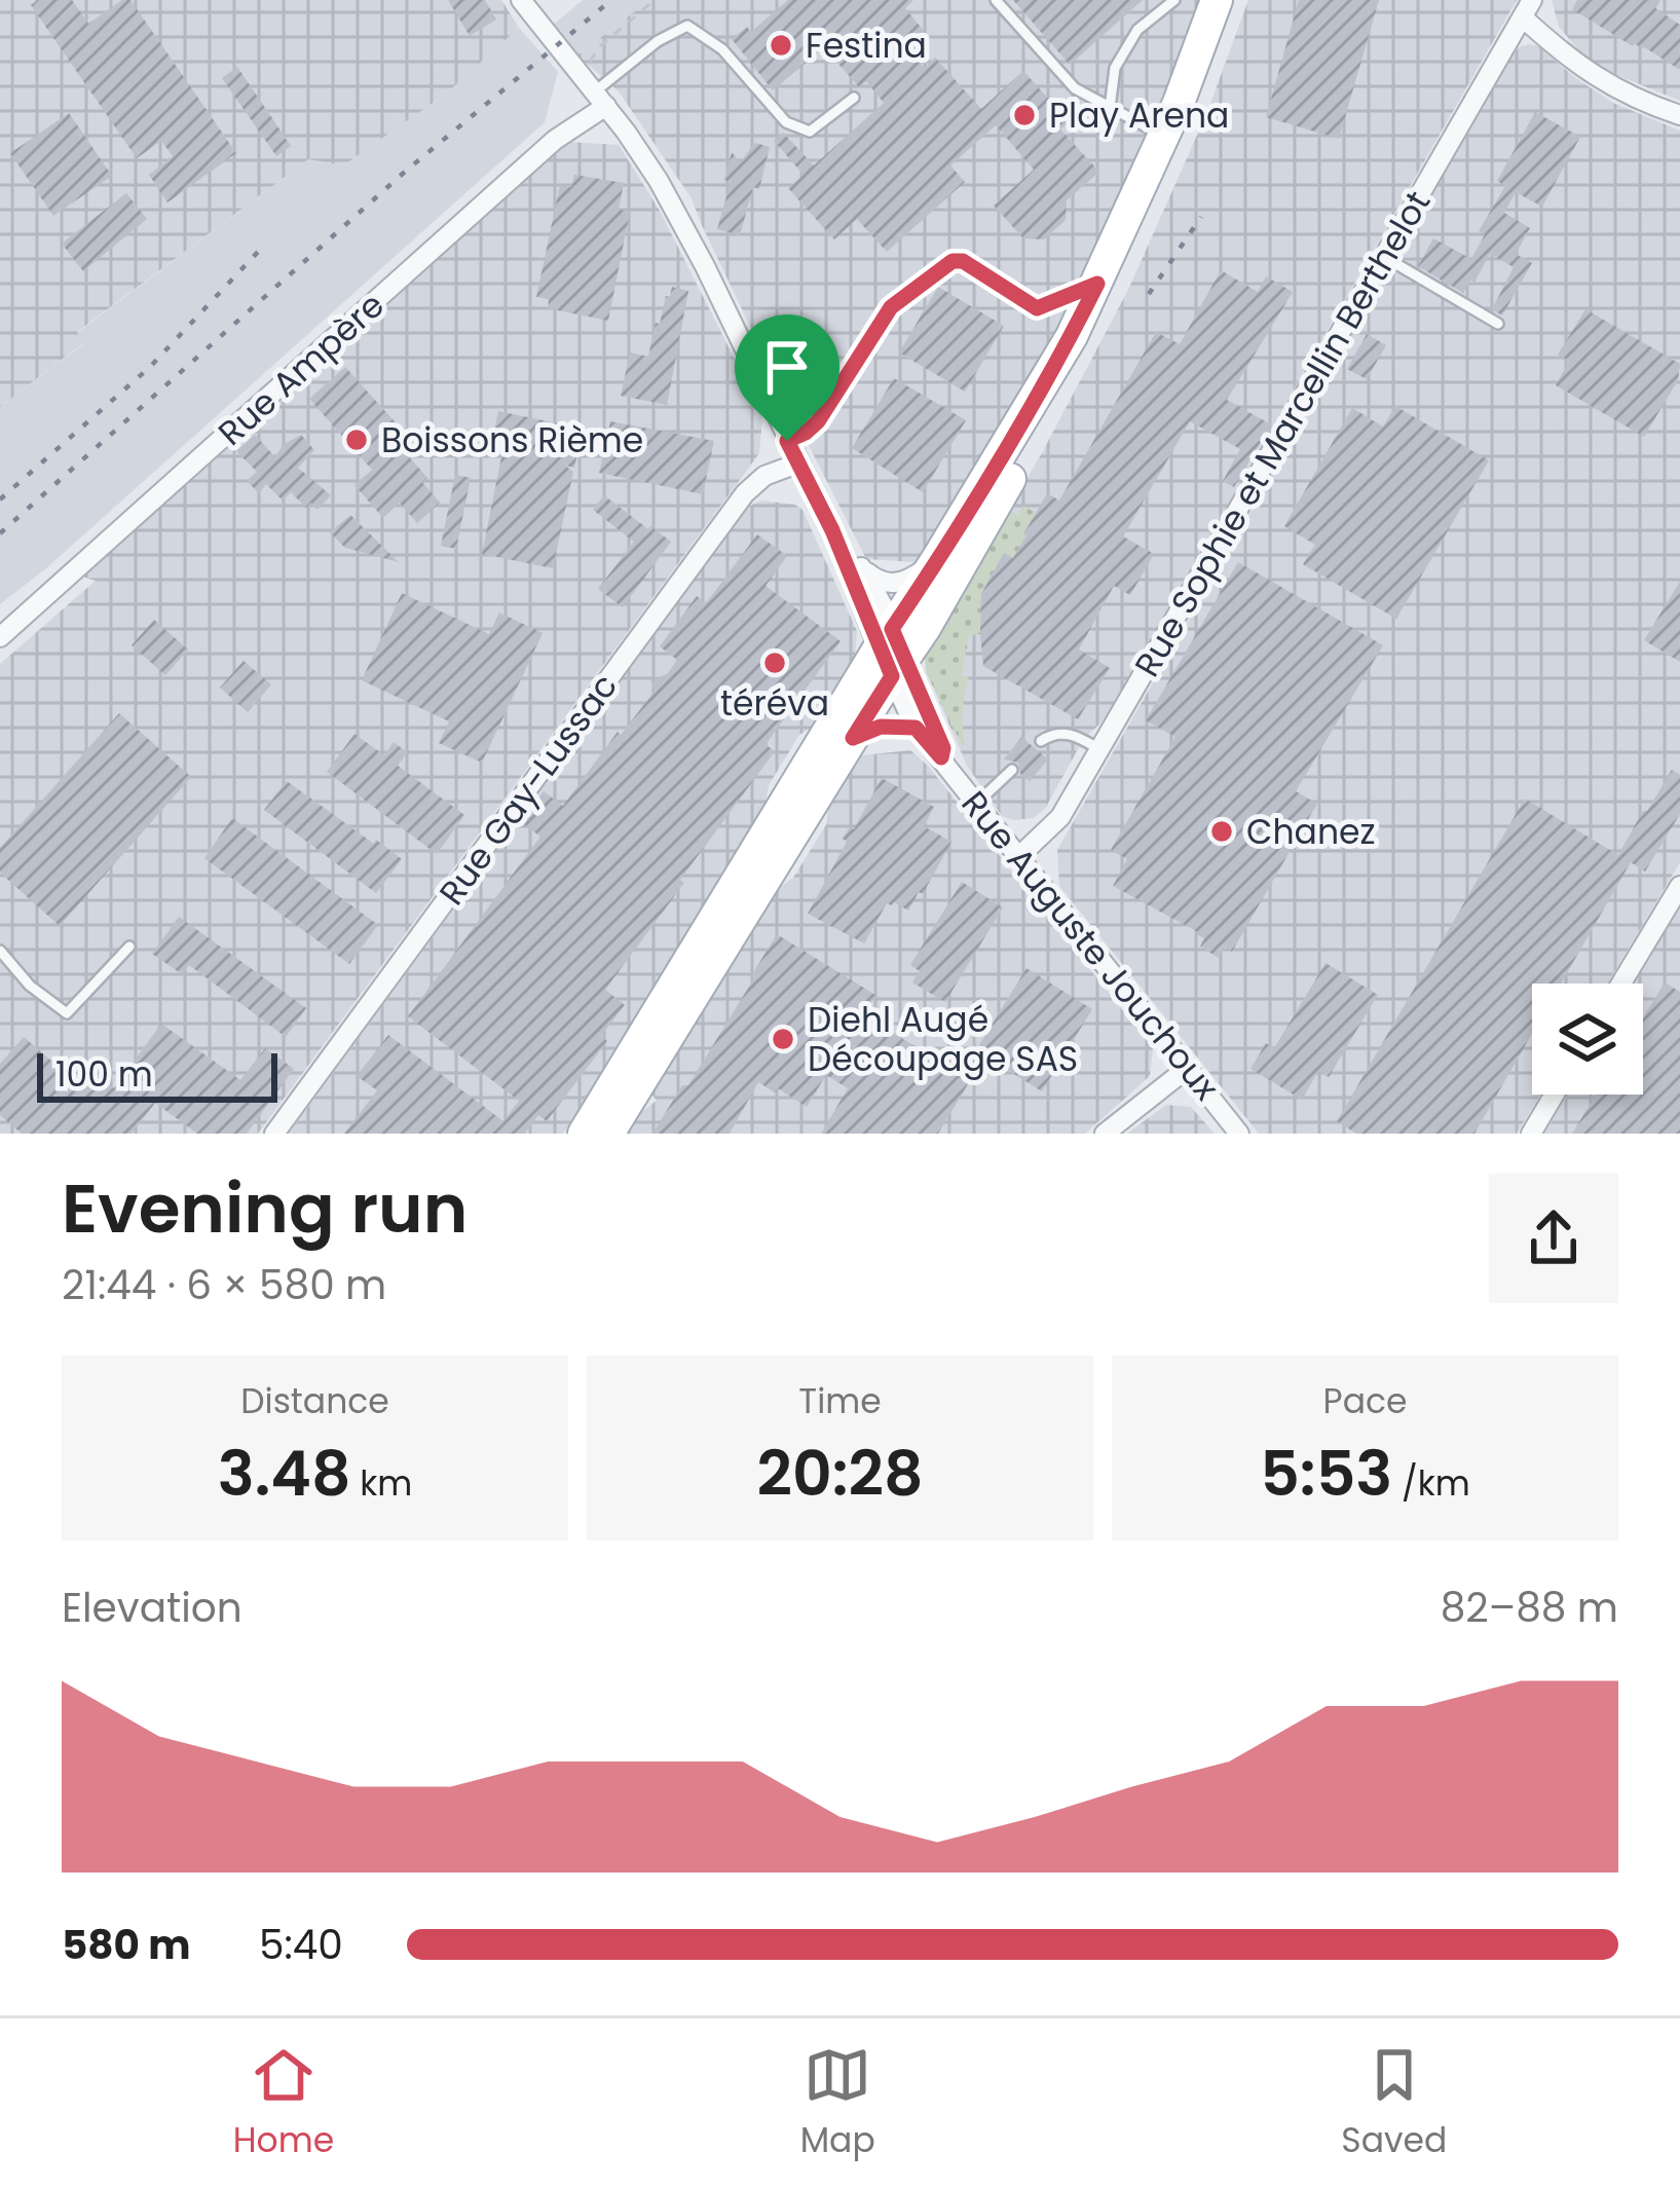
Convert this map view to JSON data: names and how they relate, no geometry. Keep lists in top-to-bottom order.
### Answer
{
  "streets": {
    "street": [
      "Rue Ampère",
      "Rue Sophie et Marcellin Berthelot",
      "Rue Gay-Lussac",
      "Rue Auguste Jouchoux"
    ]
  },
  "crossings": [
    ["Rue Ampère", "Rue Auguste Jouchoux"],
    ["Rue Sophie et Marcellin Berthelot", "Rue Auguste Jouchoux"],
    ["Rue Gay-Lussac", "Rue Auguste Jouchoux"]
  ],
  "places": [
    "Festina",
    "Play Arena",
    "Boissons Rième",
    "téréva",
    "Chanez",
    "Diehl Augé Découpage SAS"
  ],
  "scale_bar": "100 m",
  "page": {
    "scale": "100 m",
    "heading": ["Evening run", "21:44 · 6 × 580 m"],
    "stats": [
      ["Distance", "3.48 km"],
      ["Time", "20:28"],
      ["Pace", "5:53 /km"]
    ],
    "chart": ["Elevation", "82–88 m"],
    "list": [
      {
        "name": "580 m",
        "note": "5:40"
      }
    ],
    "tabs": ["Home", "Map", "Saved"]
  }
}
